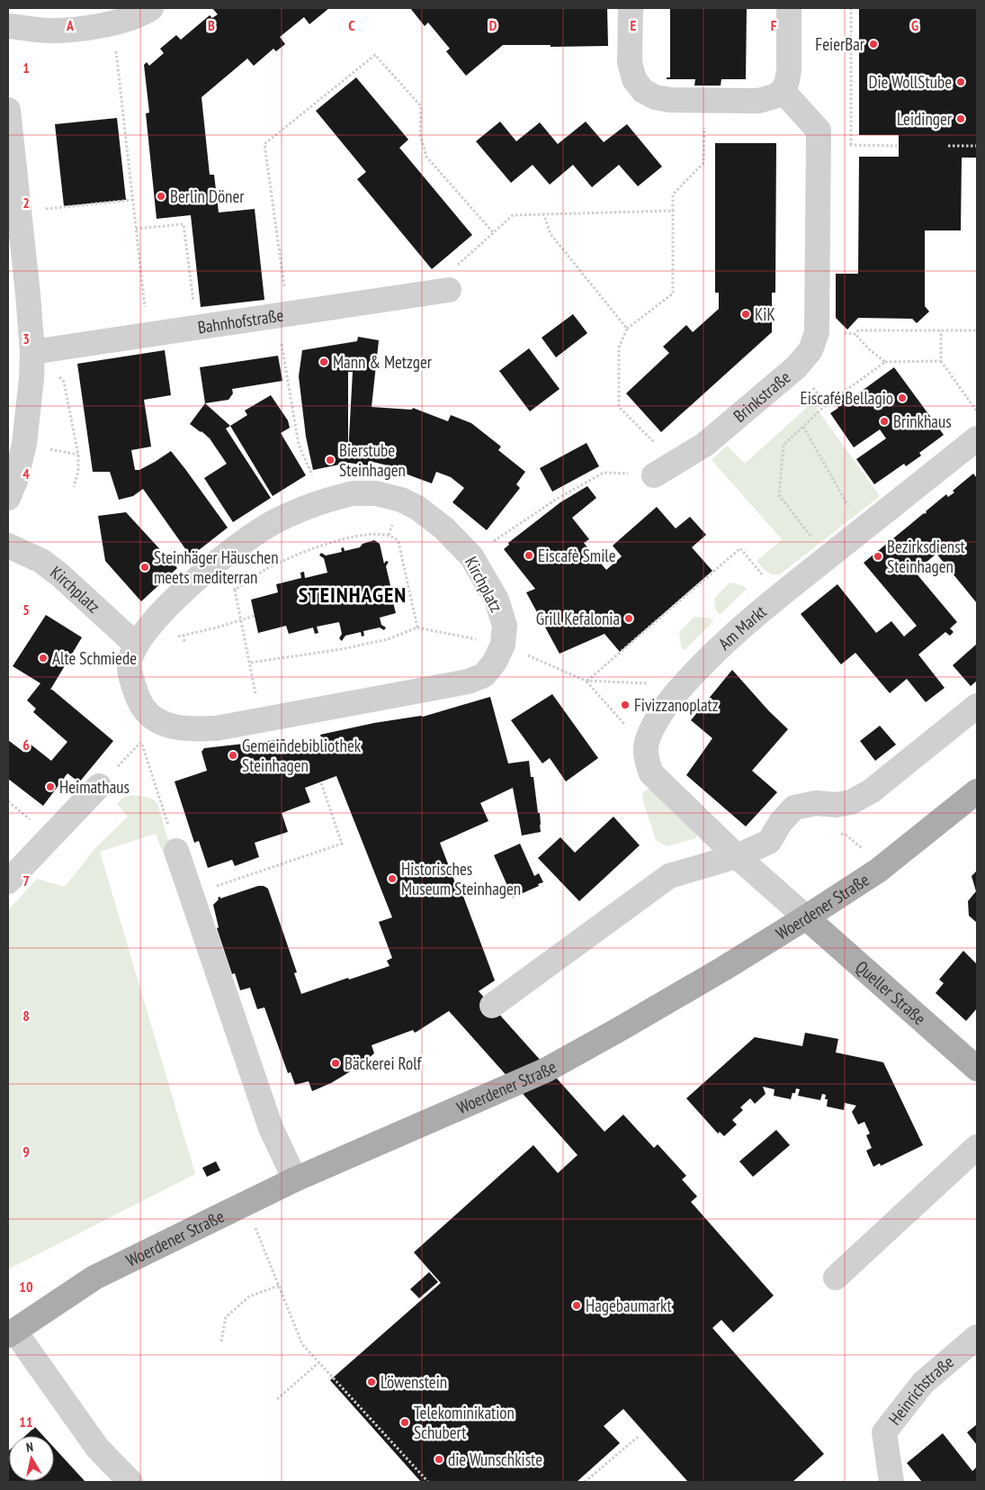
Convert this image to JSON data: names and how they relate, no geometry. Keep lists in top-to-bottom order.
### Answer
{
  "streets": {
    "main road": ["Woerdener Straße", "Queller Straße"],
    "street": [
      "Bahnhofstraße",
      "Brinkstraße",
      "Kirchplatz",
      "Am Markt",
      "Heinrichstraße"
    ]
  },
  "crossings": [
    ["Woerdener Straße", "Queller Straße"]
  ],
  "districts": ["STEINHAGEN"],
  "places": [
    "FeierBar",
    "Die WollStube",
    "Leidinger",
    "Berlin Döner",
    "KiK",
    "Mann & Metzger",
    "Eiscafé Bellagio",
    "Brinkhaus",
    "Bierstube Steinhagen",
    "Eiscafè Smile",
    "Bezirksdienst Steinhagen",
    "Steinhäger Häuschen meets mediterran",
    "Grill Kefalonia",
    "Alte Schmiede",
    "Fivizzanoplatz",
    "Gemeindebibliothek Steinhagen",
    "Heimathaus",
    "Historisches Museum Steinhagen",
    "Bäckerei Rolf",
    "Hagebaumarkt",
    "Löwenstein",
    "Telekominikation Schubert",
    "die Wunschkiste"
  ],
  "north": "top",
  "grid": {
    "columns": [
      "A",
      "B",
      "C",
      "D",
      "E",
      "F",
      "G"
    ],
    "rows": [
      "1",
      "2",
      "3",
      "4",
      "5",
      "6",
      "7",
      "8",
      "9",
      "10",
      "11"
    ]
  }
}
